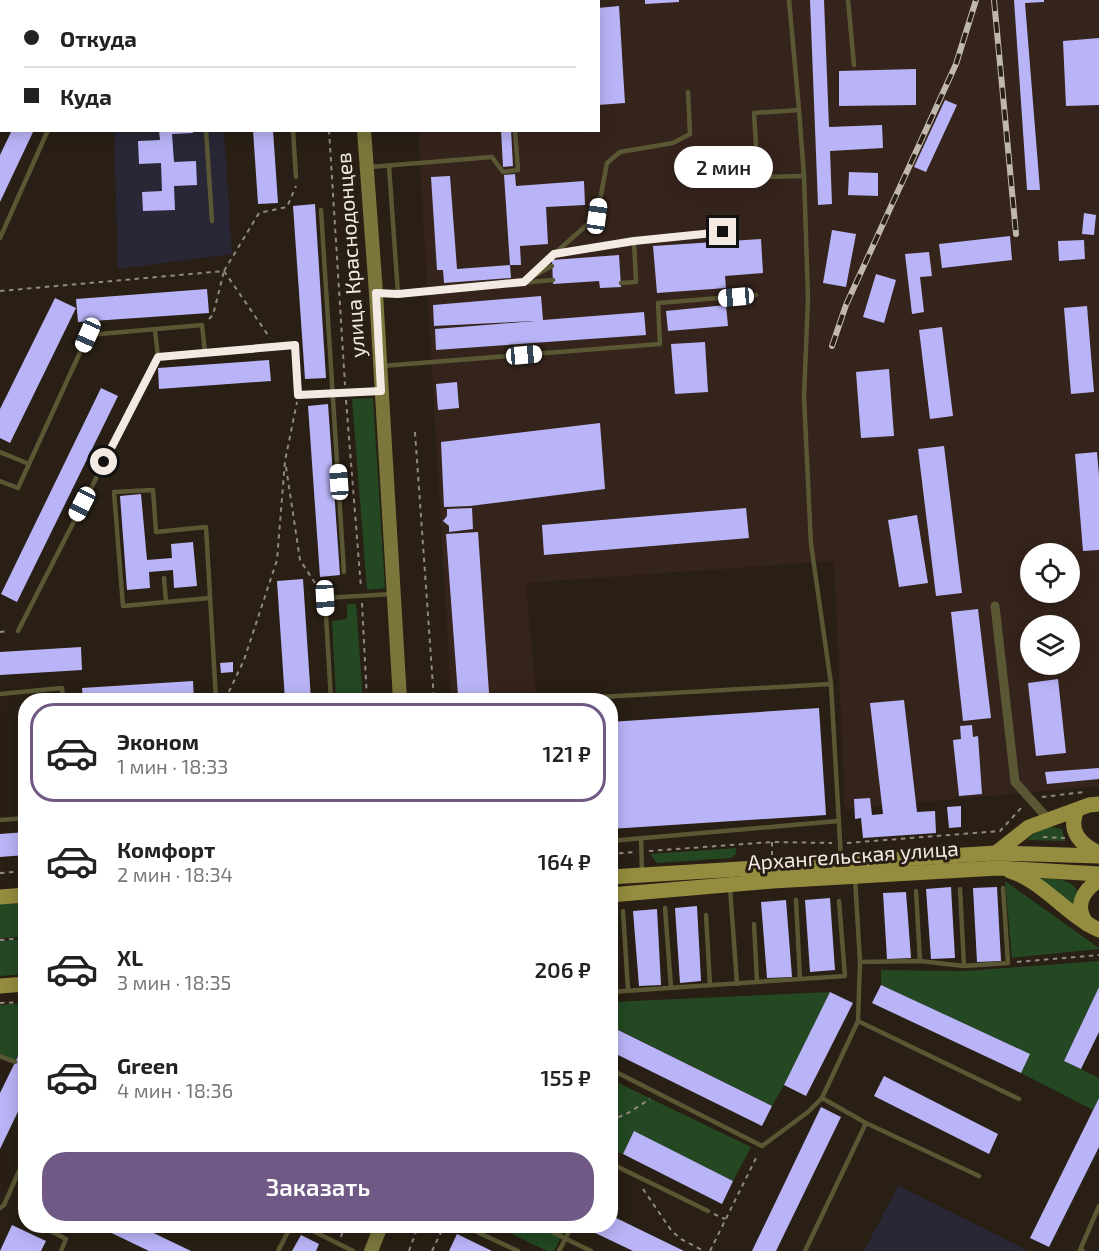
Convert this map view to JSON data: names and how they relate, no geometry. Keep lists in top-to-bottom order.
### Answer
{
  "streets": {
    "main road": ["улица Краснодонцев", "Архангельская улица"]
  },
  "page": {
    "banner": ["Откуда", "Куда"],
    "bubble": "2 мин",
    "list": [
      {
        "name": "Эконом",
        "note": "1 мин · 18:33",
        "value": "121 ₽"
      },
      {
        "name": "Комфорт",
        "note": "2 мин · 18:34",
        "value": "164 ₽"
      },
      {
        "name": "XL",
        "note": "3 мин · 18:35",
        "value": "206 ₽"
      },
      {
        "name": "Green",
        "note": "4 мин · 18:36",
        "value": "155 ₽"
      }
    ],
    "buttons": "Заказать"
  }
}
